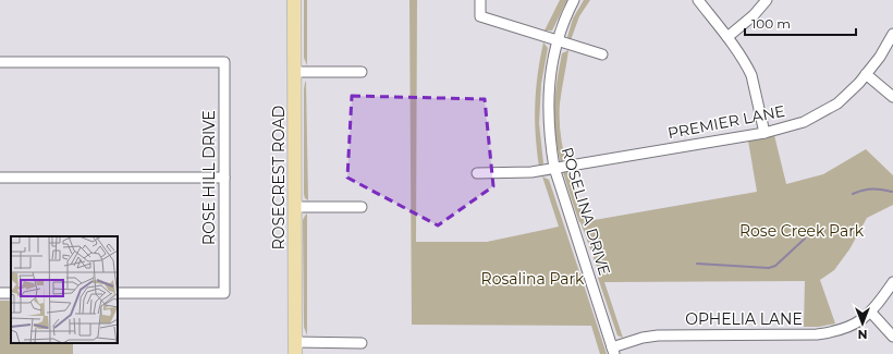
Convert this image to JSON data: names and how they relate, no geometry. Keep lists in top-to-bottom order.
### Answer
{
  "streets": {
    "main road": ["ROSECREST ROAD"],
    "street": [
      "PREMIER LANE",
      "ROSE HILL DRIVE",
      "ROSELINA DRIVE",
      "OPHELIA LANE"
    ]
  },
  "crossings": [
    ["PREMIER LANE", "ROSELINA DRIVE"],
    ["ROSELINA DRIVE", "OPHELIA LANE"]
  ],
  "parks": ["Rose Creek Park", "Rosalina Park"],
  "scale_bar": "100 m",
  "north": "bottom"
}
